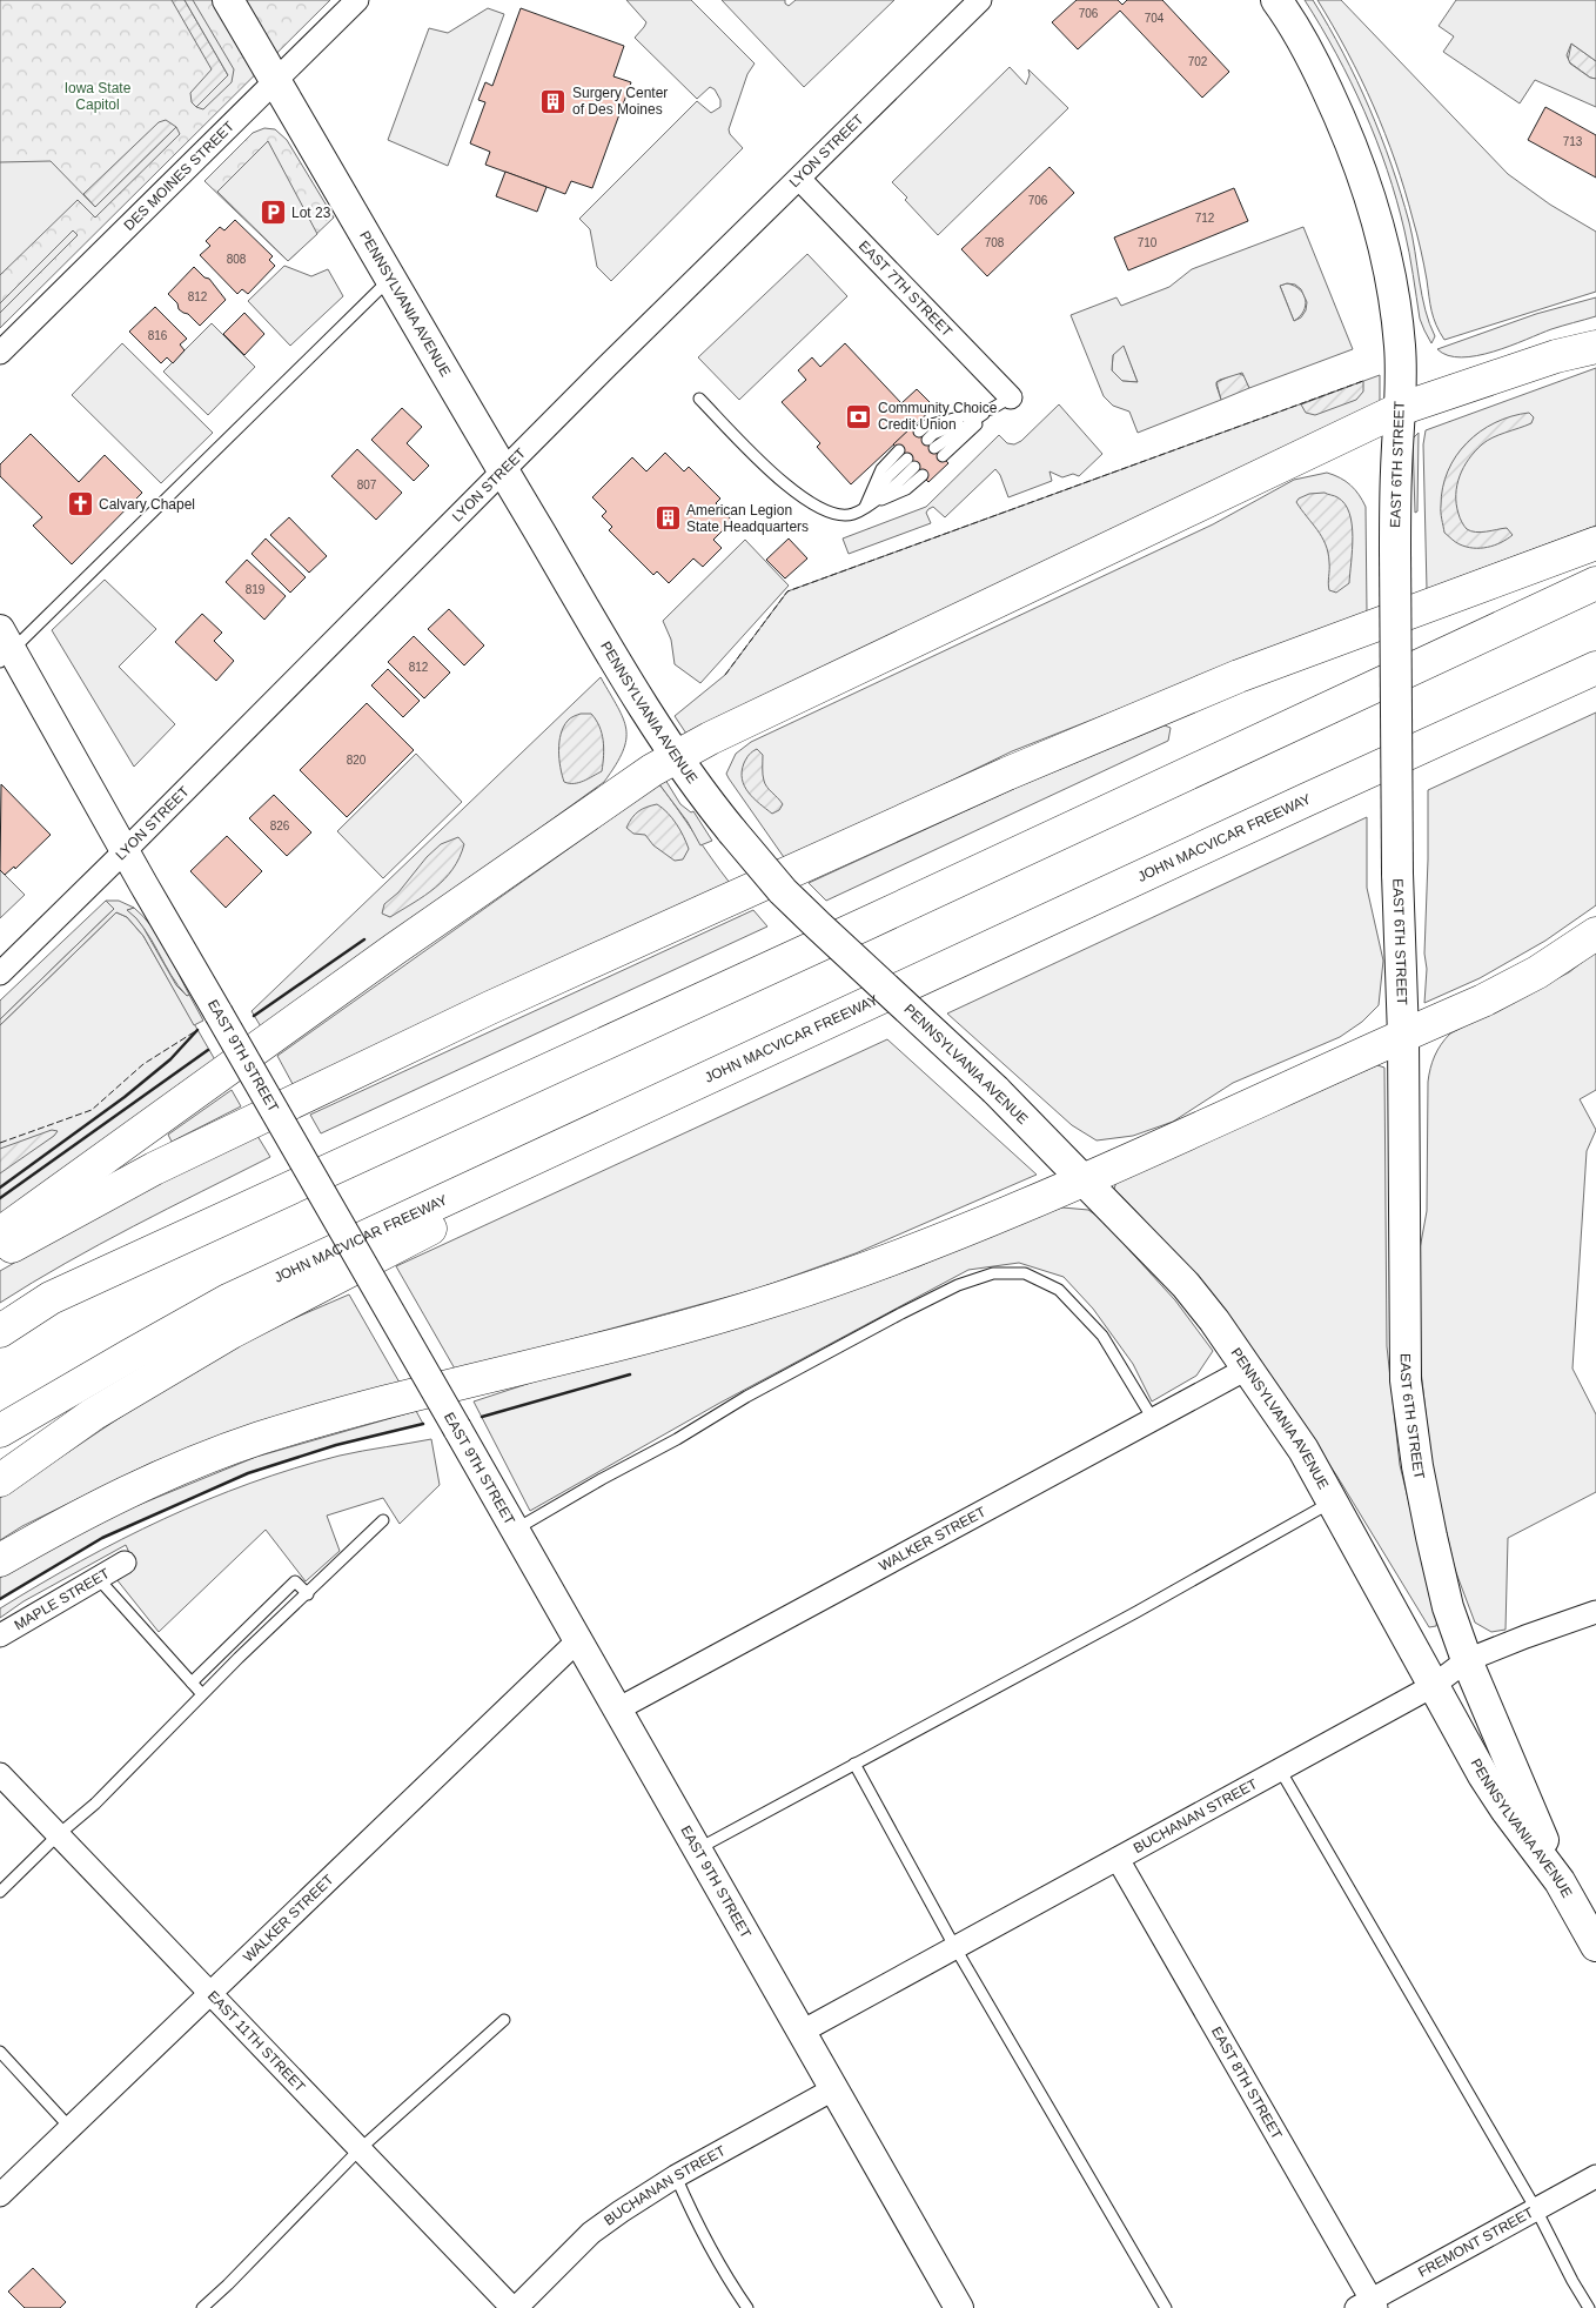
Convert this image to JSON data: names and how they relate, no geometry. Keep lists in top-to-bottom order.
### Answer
{
  "streets": {
    "highway": ["JOHN MACVICAR FREEWAY"],
    "main road": ["PENNSYLVANIA AVENUE", "EAST 6TH STREET"],
    "street": [
      "LYON STREET",
      "DES MOINES STREET",
      "EAST 7TH STREET",
      "EAST 9TH STREET",
      "WALKER STREET",
      "MAPLE STREET",
      "BUCHANAN STREET",
      "EAST 11TH STREET",
      "EAST 8TH STREET",
      "FREMONT STREET"
    ]
  },
  "crossings": [
    ["LYON STREET", "EAST 7TH STREET"],
    ["LYON STREET", "PENNSYLVANIA AVENUE"],
    ["LYON STREET", "EAST 9TH STREET"],
    ["DES MOINES STREET", "PENNSYLVANIA AVENUE"],
    ["PENNSYLVANIA AVENUE", "EAST 6TH STREET"],
    ["PENNSYLVANIA AVENUE", "WALKER STREET"],
    ["PENNSYLVANIA AVENUE", "BUCHANAN STREET"],
    ["EAST 6TH STREET", "BUCHANAN STREET"],
    ["EAST 9TH STREET", "WALKER STREET"],
    ["EAST 9TH STREET", "BUCHANAN STREET"],
    ["WALKER STREET", "EAST 11TH STREET"],
    ["BUCHANAN STREET", "EAST 11TH STREET"],
    ["BUCHANAN STREET", "EAST 8TH STREET"],
    ["EAST 8TH STREET", "FREMONT STREET"]
  ],
  "parks": ["Iowa State Capitol"],
  "places": {
    "building": ["Surgery Center of Des Moines", "American Legion State Headquarters"],
    "parking": ["Lot 23"],
    "bank": ["Community Choice Credit Union"],
    "church": ["Calvary Chapel"]
  },
  "house_numbers": [
    "706",
    "704",
    "702",
    "713",
    "706",
    "712",
    "708",
    "710",
    "808",
    "812",
    "816",
    "807",
    "819",
    "812",
    "820",
    "826"
  ]
}
